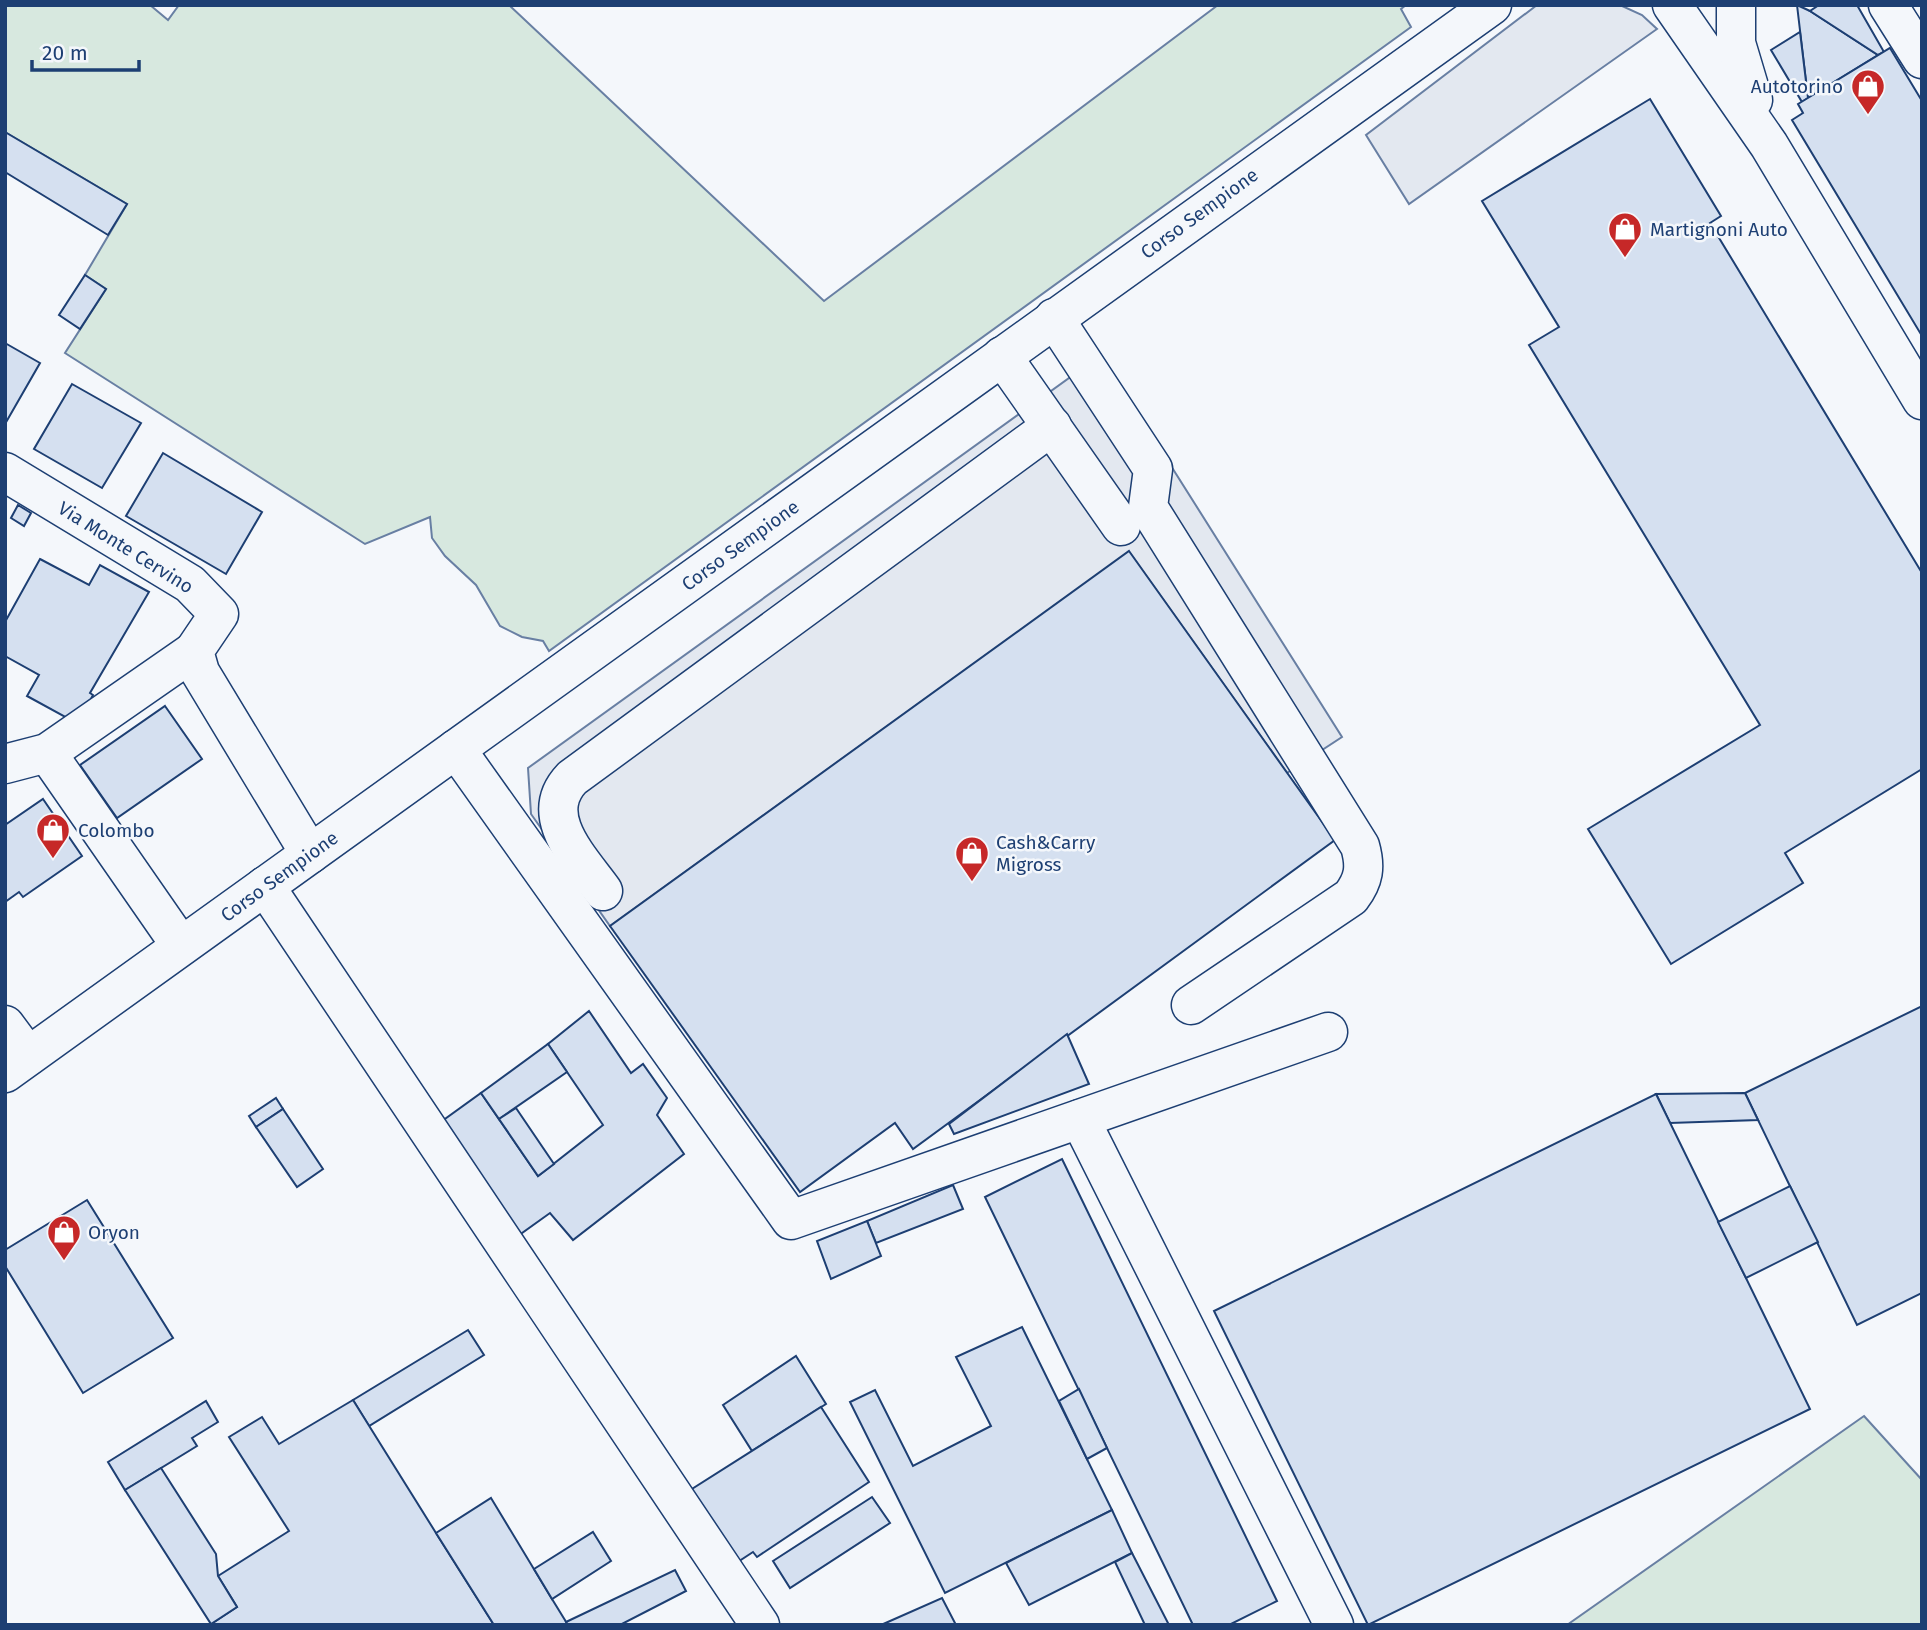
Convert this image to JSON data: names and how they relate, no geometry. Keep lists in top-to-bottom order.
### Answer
{
  "streets": {
    "main road": ["Corso Sempione", "Via Monte Cervino"]
  },
  "places": {
    "shop": [
      "Autotorino",
      "Martignoni Auto",
      "Colombo",
      "Cash&Carry Migross",
      "Oryon"
    ]
  },
  "scale_bar": "20 m"
}
